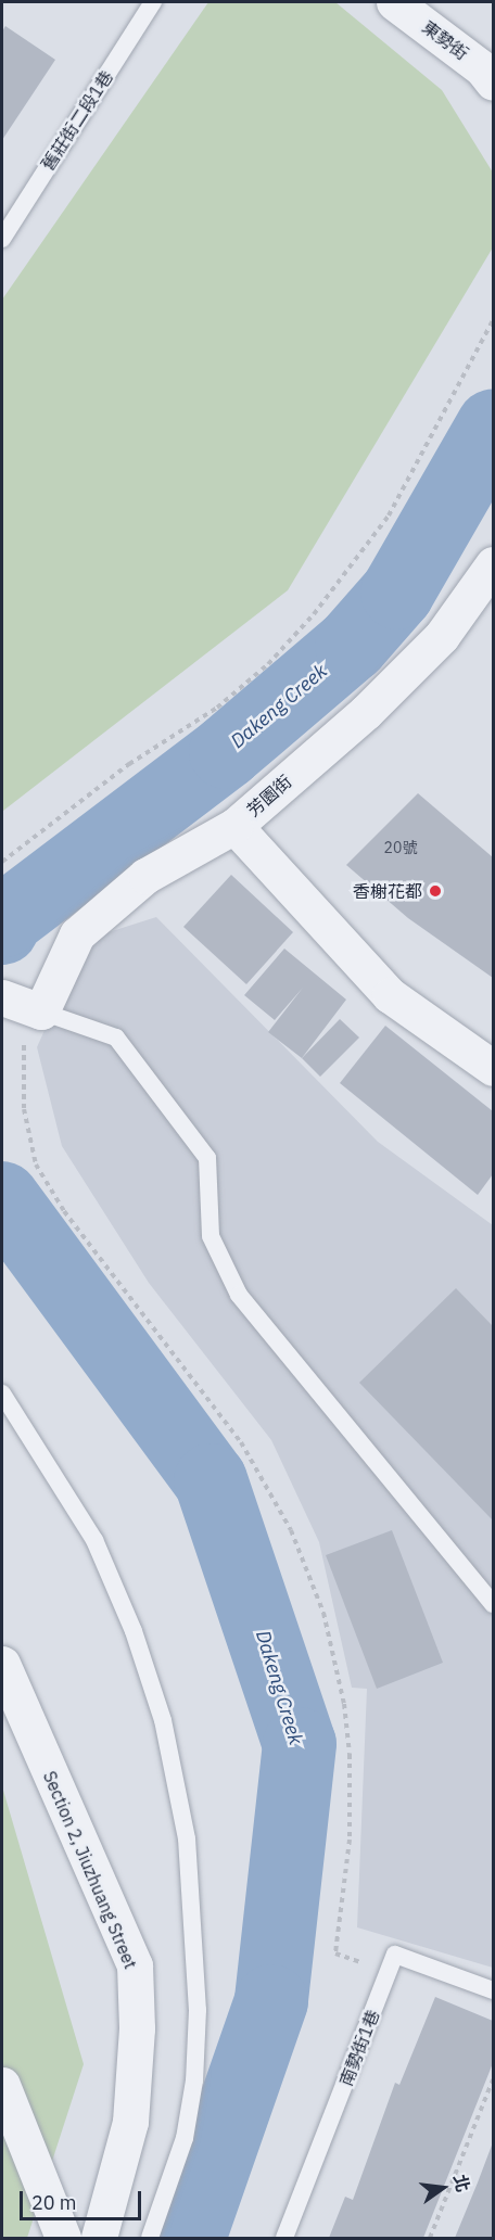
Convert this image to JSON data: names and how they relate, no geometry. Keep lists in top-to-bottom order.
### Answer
{
  "streets": {
    "street": ["東勢街", "芳園街", "Section 2, Jiuzhuang Street"],
    "lane": ["舊莊街二段1巷", "南勢街1巷"]
  },
  "water": ["Dakeng Creek"],
  "places": ["香榭花都"],
  "house_numbers": ["20號"],
  "scale_bar": "20 m",
  "north": "right"
}
